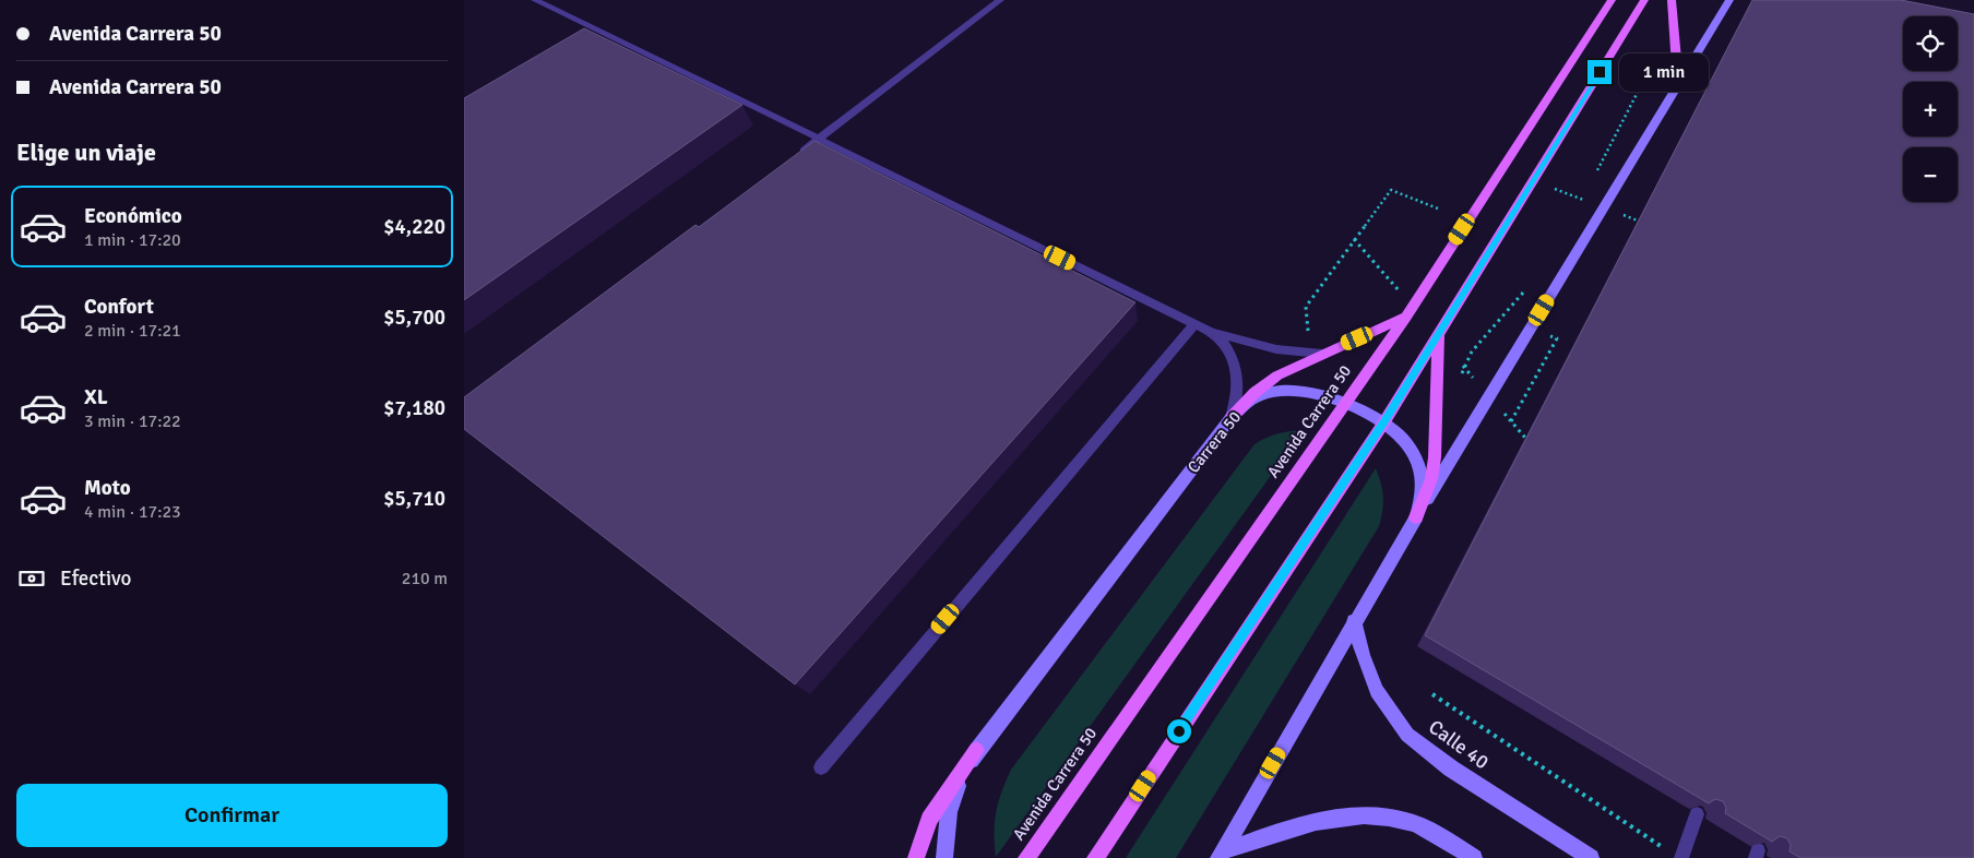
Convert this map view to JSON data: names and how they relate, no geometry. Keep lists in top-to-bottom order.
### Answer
{
  "streets": {
    "main road": ["Avenida Carrera 50", "Carrera 50", "Calle 40"]
  },
  "crossings": [
    ["Avenida Carrera 50", "Carrera 50"],
    ["Carrera 50", "Calle 40"]
  ],
  "page": {
    "banner": ["Avenida Carrera 50", "Avenida Carrera 50"],
    "map_buttons": ["+", "−"],
    "bubble": "1 min",
    "heading": "Elige un viaje",
    "list": [
      {
        "name": "Económico",
        "note": "1 min · 17:20",
        "value": "$4,220"
      },
      {
        "name": "Confort",
        "note": "2 min · 17:21",
        "value": "$5,700"
      },
      {
        "name": "XL",
        "note": "3 min · 17:22",
        "value": "$7,180"
      },
      {
        "name": "Moto",
        "note": "4 min · 17:23",
        "value": "$5,710"
      }
    ],
    "pay": ["Efectivo", "210 m"],
    "buttons": "Confirmar"
  }
}
